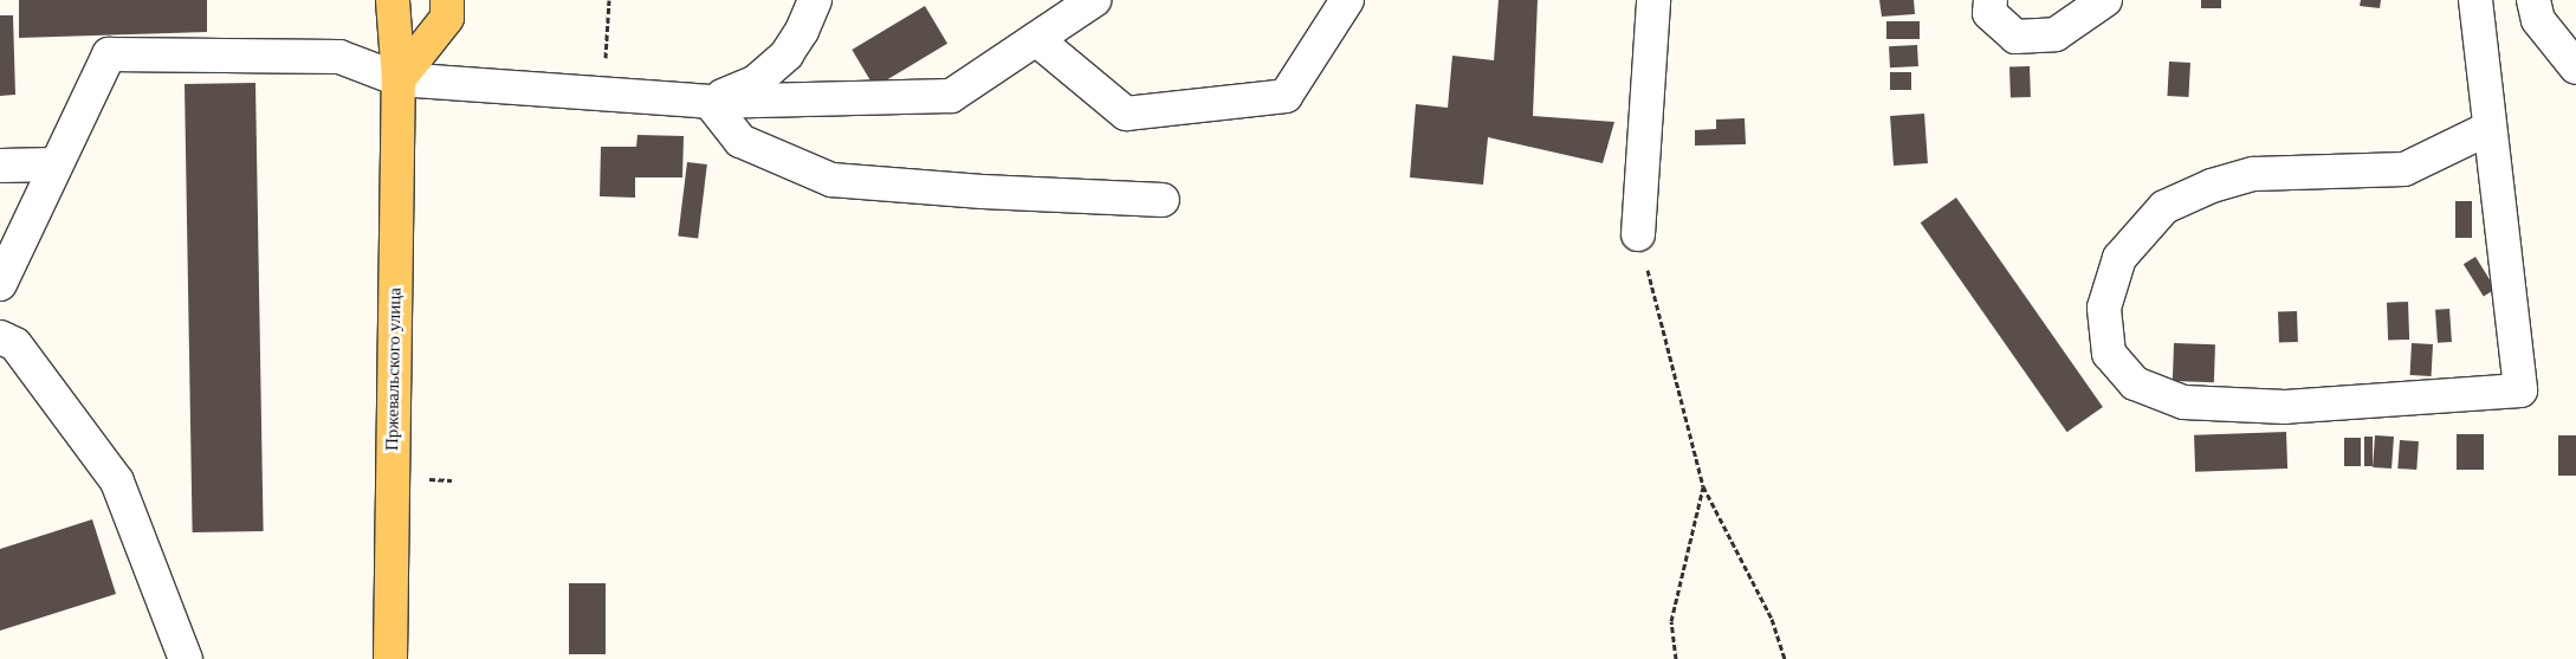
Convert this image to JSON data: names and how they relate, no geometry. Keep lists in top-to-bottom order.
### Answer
{
  "streets": {
    "main road": ["Пржевальского улица"]
  }
}
